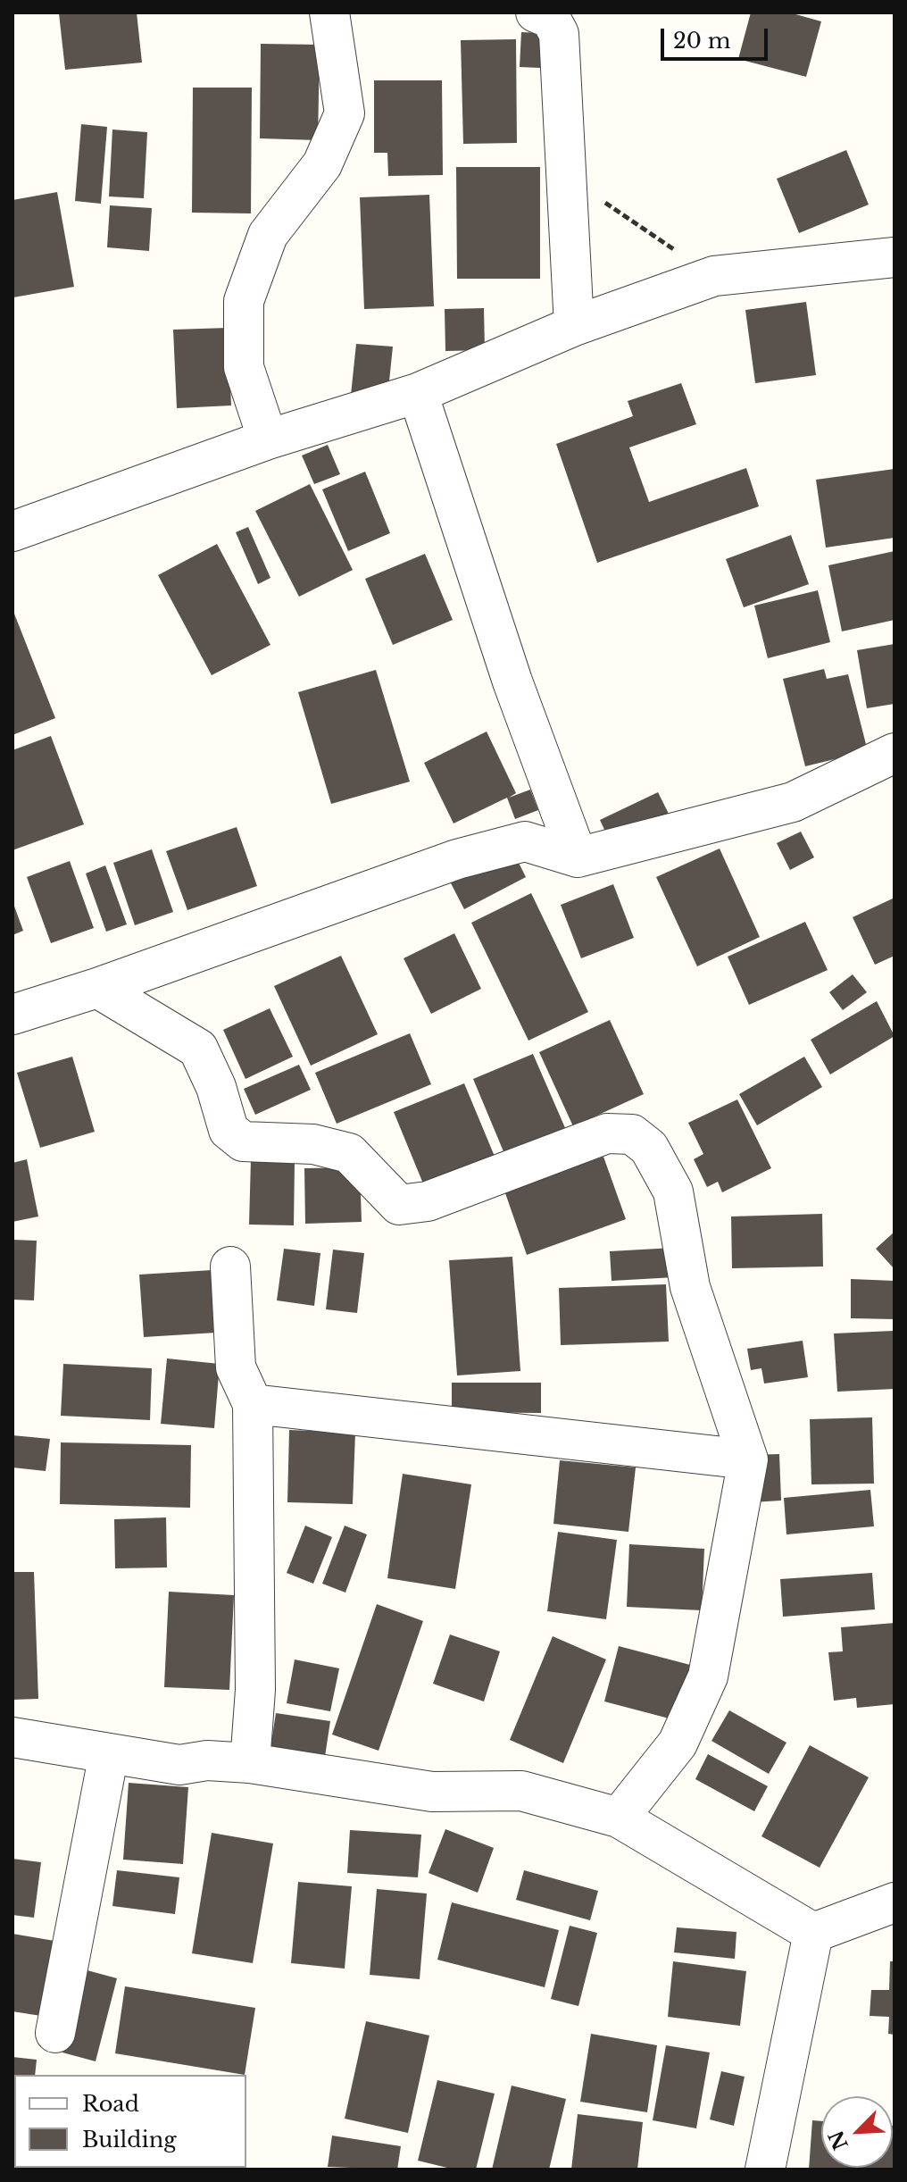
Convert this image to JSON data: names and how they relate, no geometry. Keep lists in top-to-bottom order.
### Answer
{
  "legend": ["Road", "Building"],
  "scale_bar": "20 m",
  "north": "bottom left"
}
